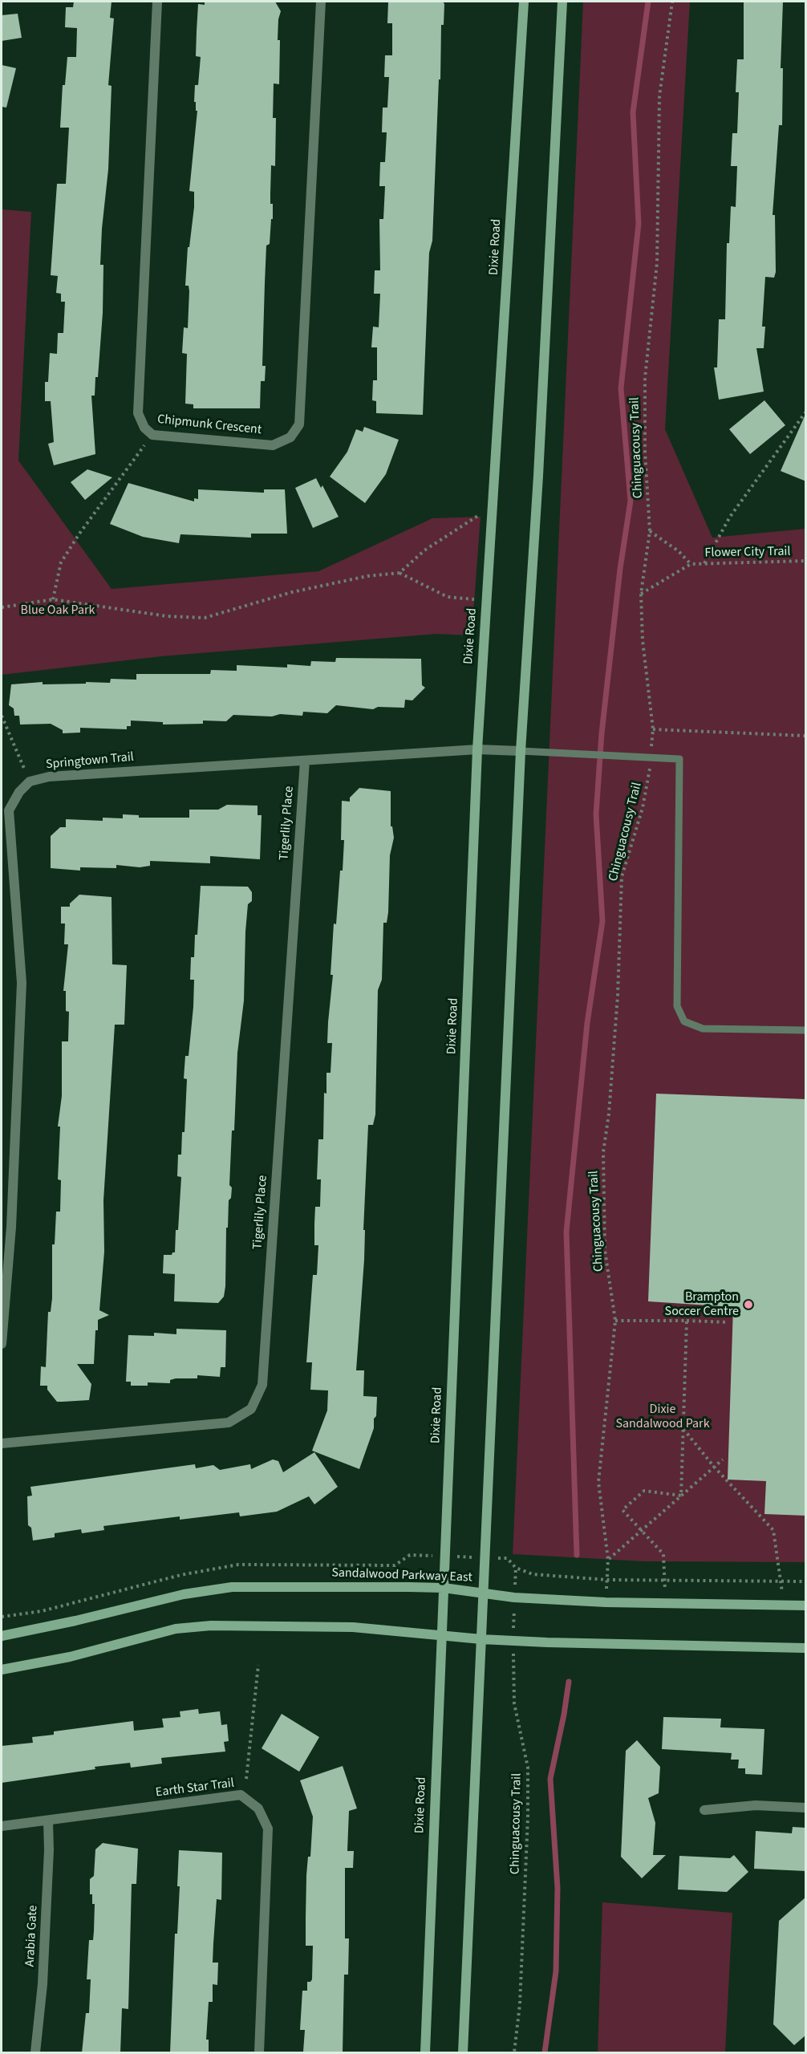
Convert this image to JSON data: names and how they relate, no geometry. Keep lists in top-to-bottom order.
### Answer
{
  "streets": {
    "main road": ["Dixie Road", "Sandalwood Parkway East"],
    "street": [
      "Chipmunk Crescent",
      "Springtown Trail",
      "Tigerlily Place",
      "Earth Star Trail",
      "Arabia Gate"
    ],
    "path": ["Chinguacousy Trail", "Flower City Trail"]
  },
  "crossings": [
    ["Dixie Road", "Springtown Trail"],
    ["Dixie Road", "Sandalwood Parkway East"],
    ["Chinguacousy Trail", "Flower City Trail"],
    ["Chinguacousy Trail", "Sandalwood Parkway East"],
    ["Springtown Trail", "Tigerlily Place"],
    ["Earth Star Trail", "Arabia Gate"]
  ],
  "parks": ["Blue Oak Park", "Dixie Sandalwood Park"],
  "places": ["Brampton Soccer Centre"]
}
